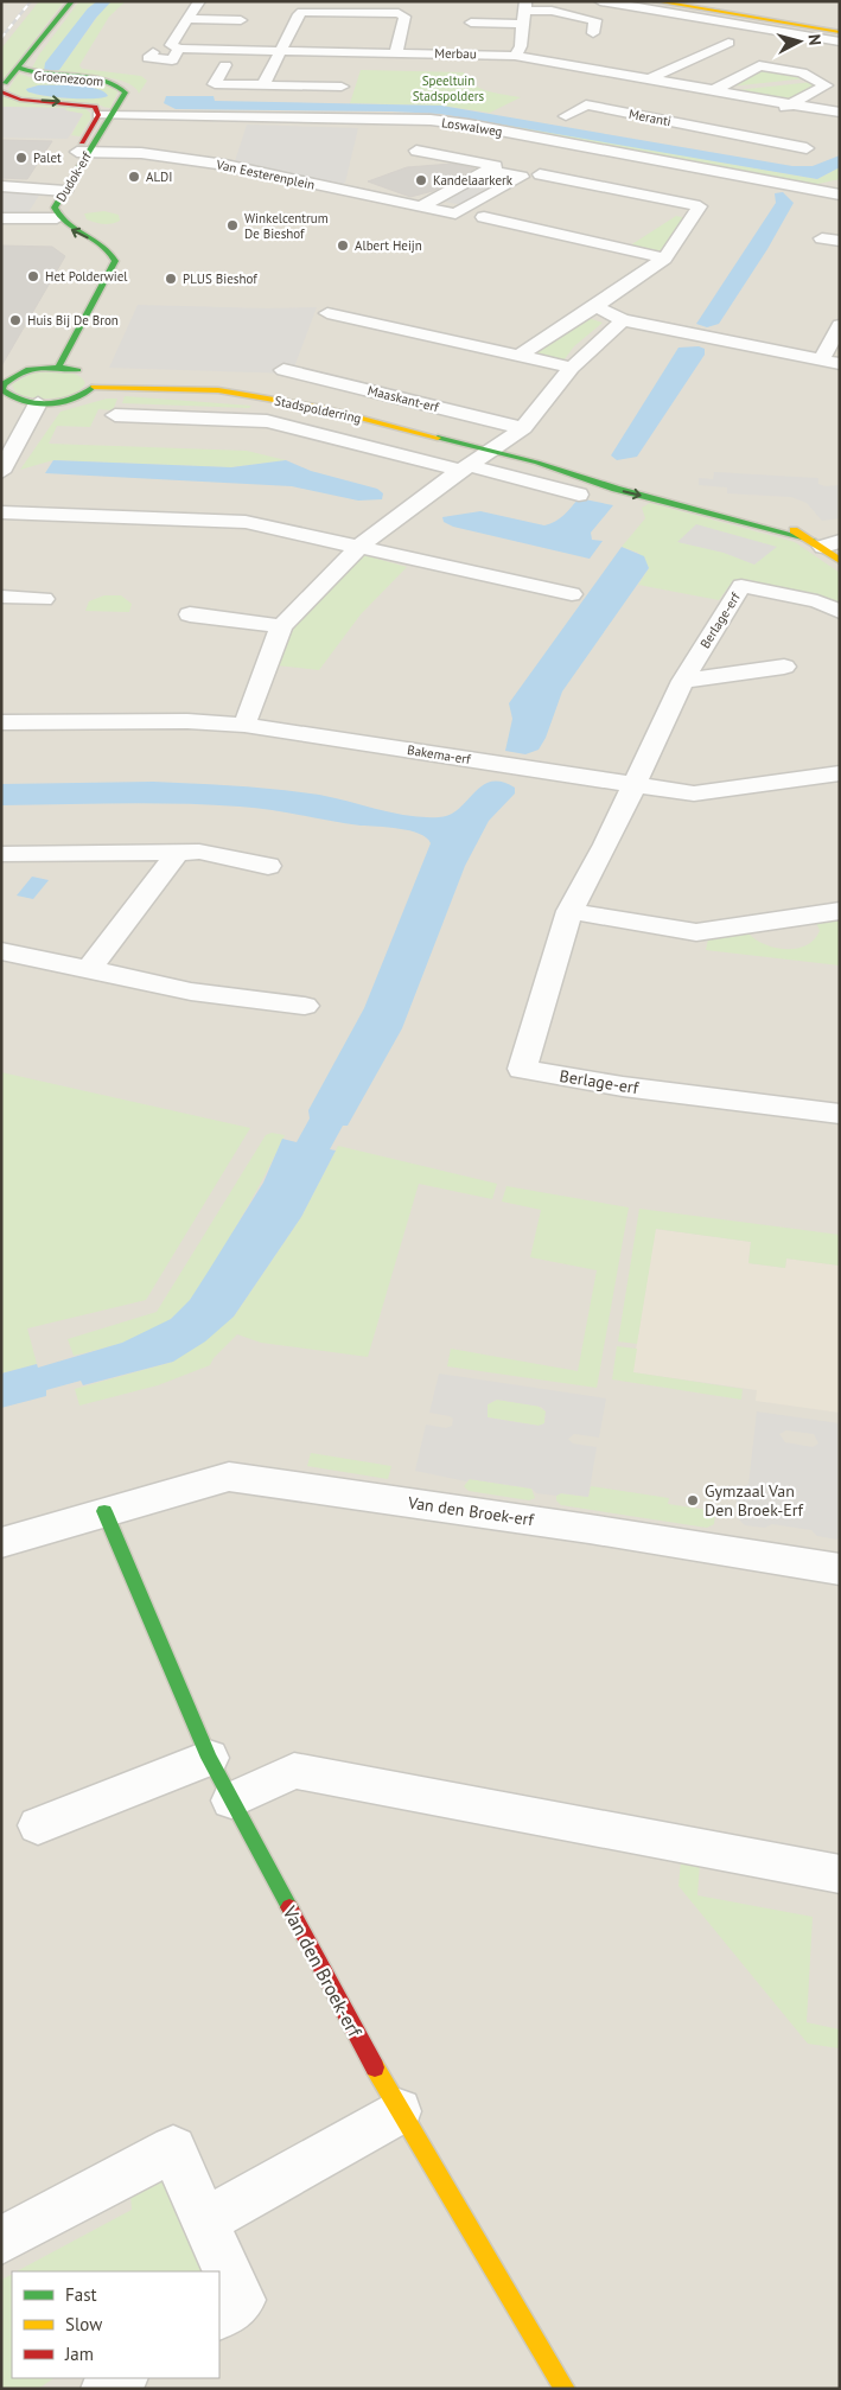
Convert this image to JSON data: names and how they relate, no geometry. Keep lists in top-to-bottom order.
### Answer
{
  "streets": {
    "street": [
      "Merbau",
      "Groenezoom",
      "Meranti",
      "Loswalweg",
      "Van Eesterenplein",
      "Dudok-erf",
      "Maaskant-erf",
      "Stadspolderring",
      "Berlage-erf",
      "Bakema-erf",
      "Van den Broek-erf"
    ]
  },
  "crossings": [
    ["Groenezoom", "Loswalweg"],
    ["Groenezoom", "Dudok-erf"],
    ["Loswalweg", "Dudok-erf"],
    ["Van Eesterenplein", "Dudok-erf"],
    ["Berlage-erf", "Bakema-erf"]
  ],
  "parks": ["Speeltuin Stadspolders"],
  "places": [
    "Palet",
    "ALDI",
    "Kandelaarkerk",
    "Winkelcentrum De Bieshof",
    "Albert Heijn",
    "Het Polderwiel",
    "PLUS Bieshof",
    "Huis Bij De Bron",
    "Gymzaal Van Den Broek-Erf"
  ],
  "legend": ["Fast", "Slow", "Jam"],
  "north": "right"
}
